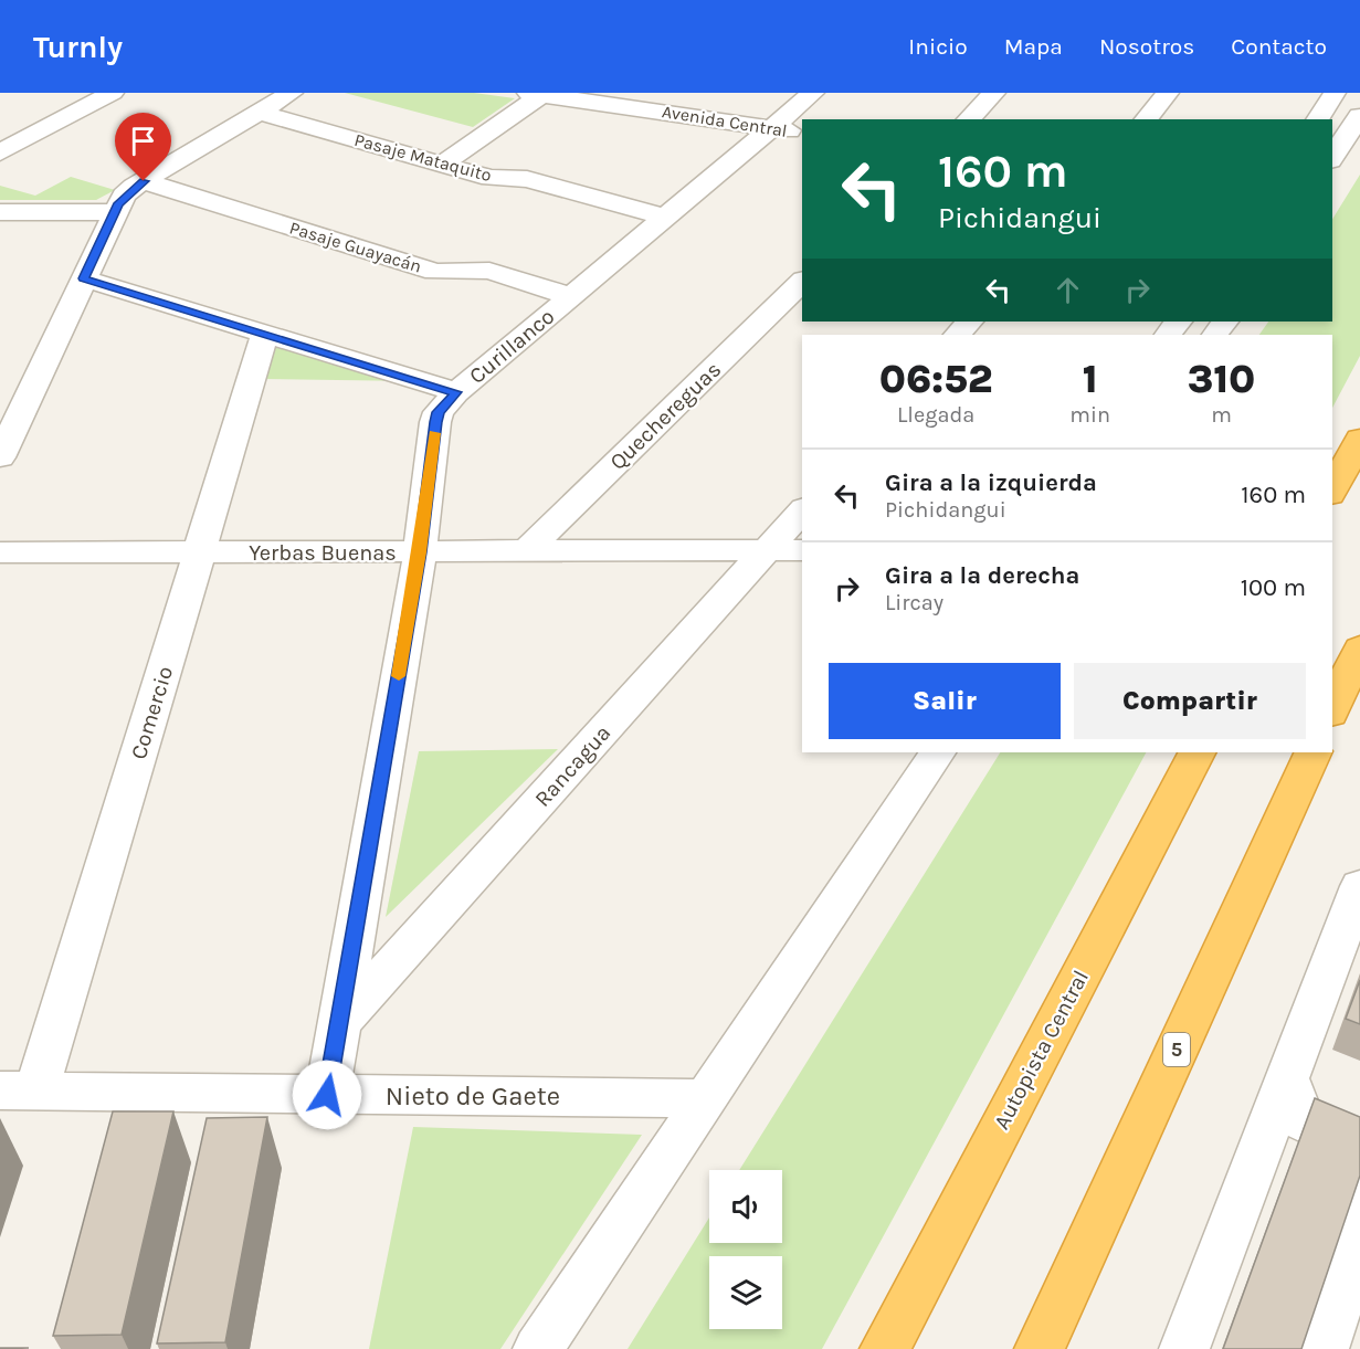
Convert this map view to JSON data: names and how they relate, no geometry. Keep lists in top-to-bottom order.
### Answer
{
  "streets": {
    "highway": ["Autopista Central", "5"],
    "street": [
      "Avenida Central",
      "Pasaje Mataquito",
      "Pasaje Guayacán",
      "Curillanco",
      "Quechereguas",
      "Yerbas Buenas",
      "Comercio",
      "Rancagua",
      "Nieto de Gaete"
    ]
  },
  "crossings": [
    ["Avenida Central", "Curillanco"],
    ["Pasaje Mataquito", "Curillanco"],
    ["Pasaje Guayacán", "Curillanco"],
    ["Curillanco", "Yerbas Buenas"],
    ["Curillanco", "Rancagua"],
    ["Curillanco", "Nieto de Gaete"],
    ["Quechereguas", "Yerbas Buenas"],
    ["Yerbas Buenas", "Comercio"],
    ["Yerbas Buenas", "Rancagua"],
    ["Comercio", "Nieto de Gaete"]
  ],
  "page": {
    "header": "Turnly",
    "nav": [
      "Inicio",
      "Mapa",
      "Nosotros",
      "Contacto"
    ],
    "turn": ["160 m", "Pichidangui"],
    "eta": [
      "06:52",
      "Llegada",
      "1",
      "min",
      "310",
      "m"
    ],
    "list": [
      {
        "name": "Gira a la izquierda",
        "note": "Pichidangui",
        "value": "160 m"
      },
      {
        "name": "Gira a la derecha",
        "note": "Lircay",
        "value": "100 m"
      }
    ],
    "buttons": ["Salir", "Compartir"]
  }
}
